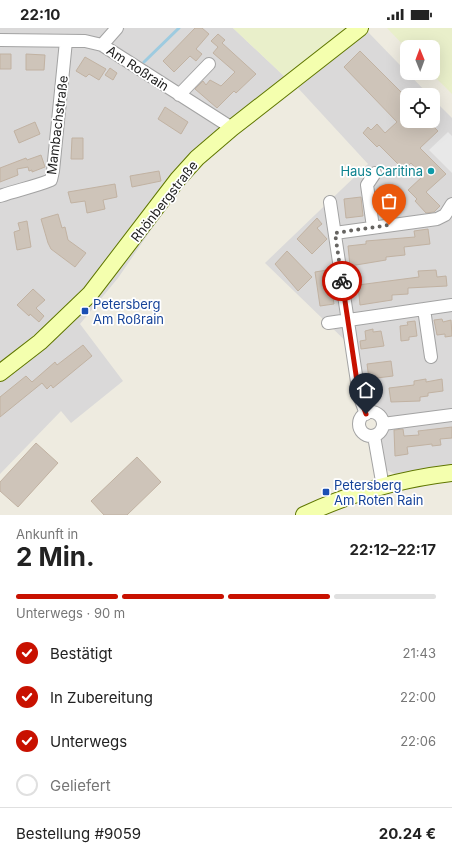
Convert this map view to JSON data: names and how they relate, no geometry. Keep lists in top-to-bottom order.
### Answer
{
  "streets": {
    "street": ["Am Roßrain", "Mambachstraße", "Rhönbergstraße"]
  },
  "crossings": [
    ["Am Roßrain", "Mambachstraße"],
    ["Am Roßrain", "Rhönbergstraße"]
  ],
  "places": {
    "other": ["Haus Caritina"],
    "transit": ["Petersberg Am Roßrain", "Petersberg Am Roten Rain"]
  },
  "north": "top",
  "page": {
    "status": "22:10",
    "heading": ["2 Min.", "Ankunft in", "22:12–22:17"],
    "panel": ["Bestellung #9059", "20.24 €"],
    "bar": "Unterwegs · 90 m",
    "list": [
      ["Bestätigt", "21:43"],
      ["In Zubereitung", "22:00"],
      ["Unterwegs", "22:06"],
      "Geliefert"
    ]
  }
}
